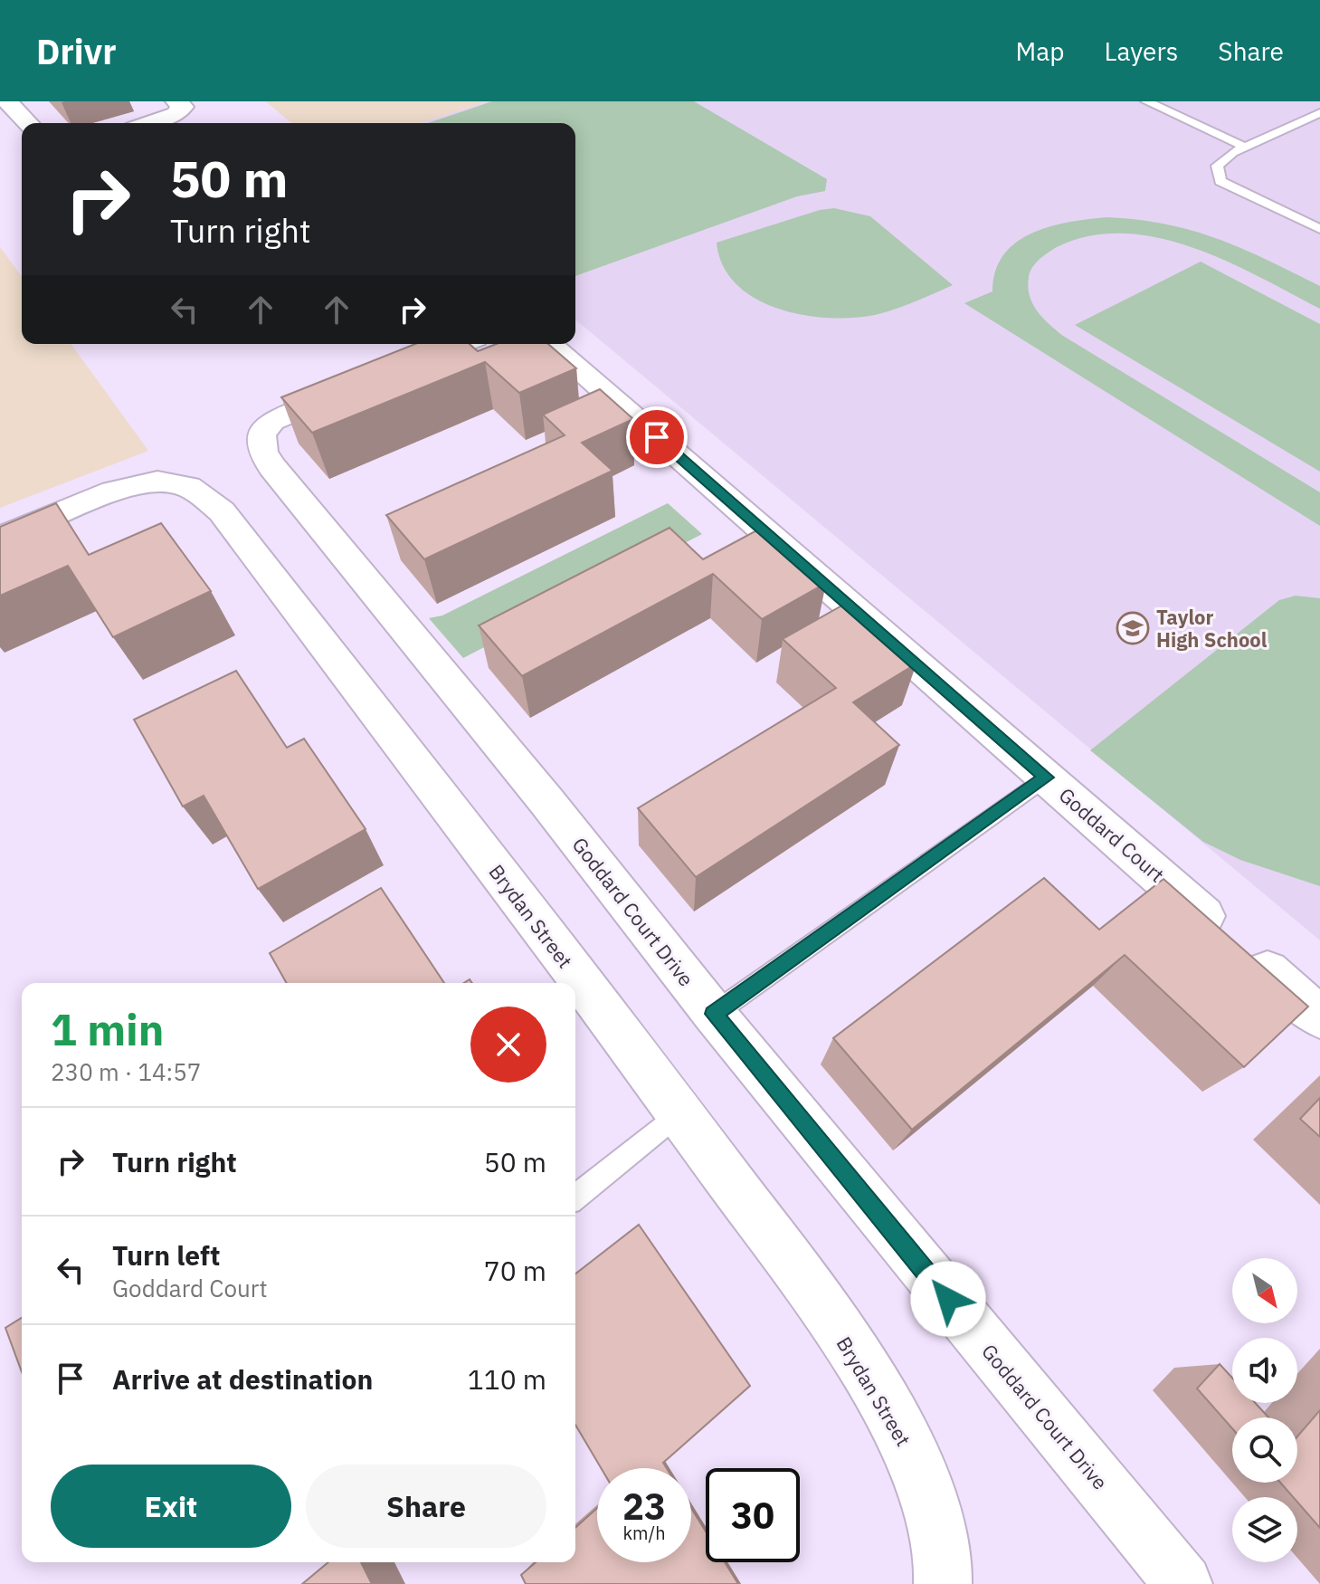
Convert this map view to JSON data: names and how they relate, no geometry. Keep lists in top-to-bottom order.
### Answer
{
  "streets": {
    "street": ["Goddard Court", "Goddard Court Drive", "Brydan Street"]
  },
  "places": {
    "school or university": ["Taylor High School"]
  },
  "north": "bottom right",
  "page": {
    "header": "Drivr",
    "nav": ["Map", "Layers", "Share"],
    "turn": ["50 m", "Turn right"],
    "heading": ["1 min", "230 m · 14:57"],
    "list": [
      {
        "name": "Turn right",
        "value": "50 m"
      },
      {
        "name": "Turn left",
        "note": "Goddard Court",
        "value": "70 m"
      },
      {
        "name": "Arrive at destination",
        "value": "110 m"
      }
    ],
    "buttons": ["Exit", "Share"],
    "speed": "23 km/h",
    "limit": "30"
  }
}
